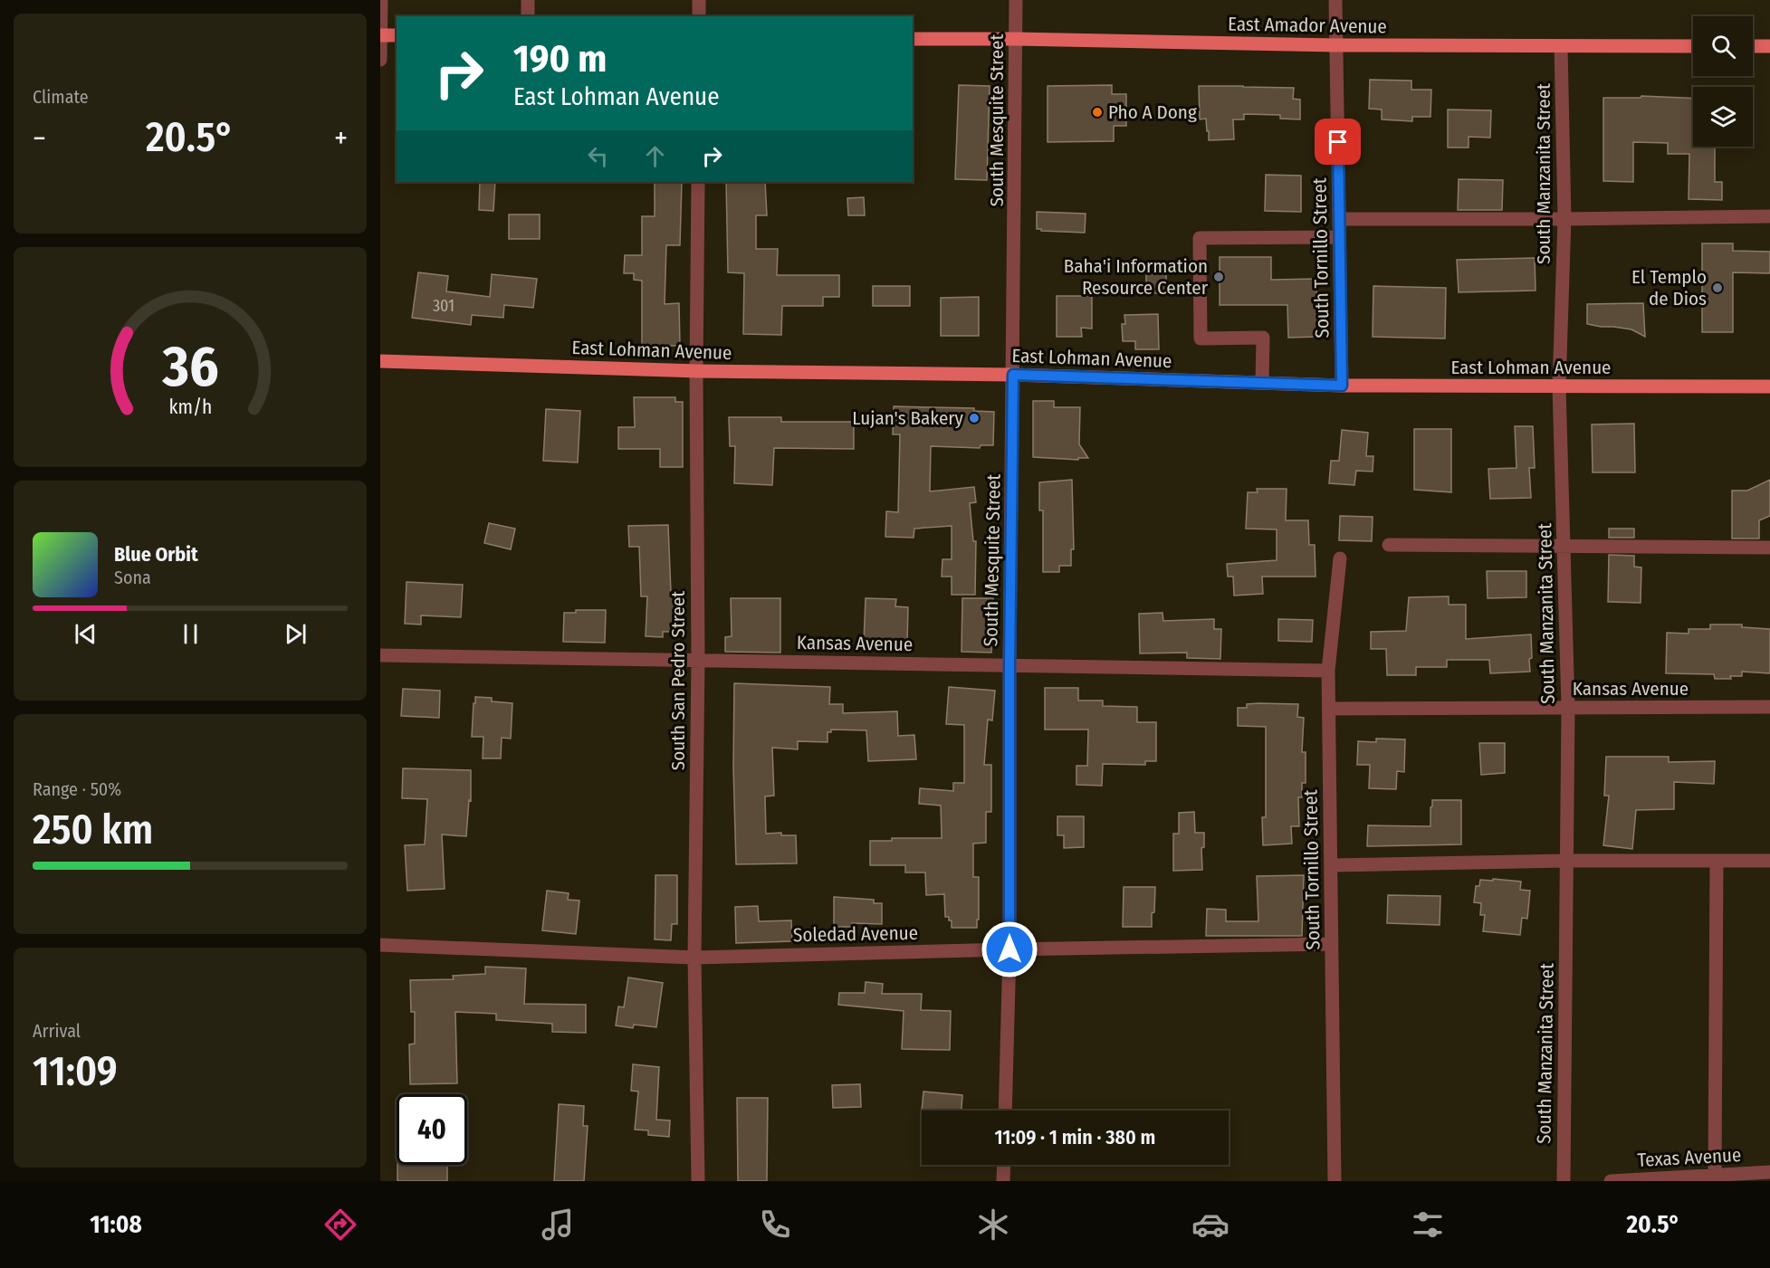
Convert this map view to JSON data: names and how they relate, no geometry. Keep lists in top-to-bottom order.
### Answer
{
  "streets": {
    "main road": ["East Amador Avenue", "East Lohman Avenue"],
    "street": [
      "South Mesquite Street",
      "South Manzanita Street",
      "South Tornillo Street",
      "Kansas Avenue",
      "South San Pedro Street",
      "Soledad Avenue",
      "Texas Avenue"
    ]
  },
  "crossings": [
    ["East Amador Avenue", "South Mesquite Street"],
    ["East Amador Avenue", "South Manzanita Street"],
    ["East Amador Avenue", "South Tornillo Street"],
    ["South Mesquite Street", "East Lohman Avenue"],
    ["South Mesquite Street", "Kansas Avenue"],
    ["South Mesquite Street", "Soledad Avenue"],
    ["South Manzanita Street", "East Lohman Avenue"],
    ["South Manzanita Street", "Kansas Avenue"],
    ["South Tornillo Street", "East Lohman Avenue"],
    ["South Tornillo Street", "Kansas Avenue"],
    ["South Tornillo Street", "Soledad Avenue"],
    ["East Lohman Avenue", "South San Pedro Street"],
    ["Kansas Avenue", "South San Pedro Street"],
    ["South San Pedro Street", "Soledad Avenue"]
  ],
  "places": [
    "Pho A Dong",
    "Baha'i Information Resource Center",
    "El Templo de Dios",
    "Lujan's Bakery"
  ],
  "house_numbers": ["301"],
  "page": {
    "tile": [
      "Climate",
      ["Range · 50%", "250 km"],
      ["Arrival", "11:09"]
    ],
    "turn": ["190 m", "East Lohman Avenue"],
    "heat": ["−", "20.5°", "+"],
    "song": ["Blue Orbit", "Sona"],
    "limit": "40",
    "trip": "11:09 · 1 min · 380 m",
    "tabs": ["11:08", "20.5°"],
    "gauge": ["36", "km/h"]
  }
}
